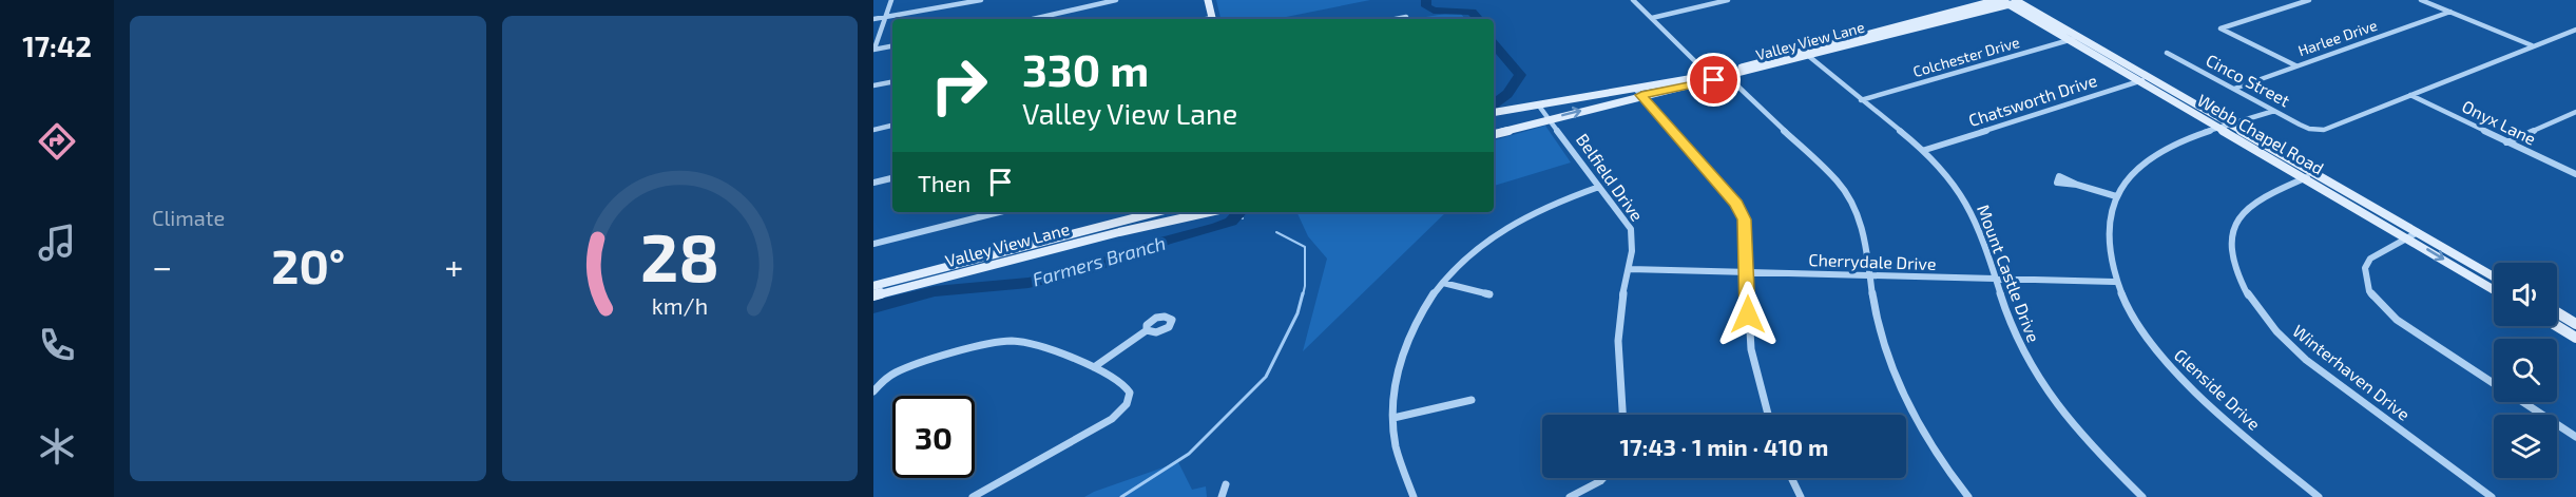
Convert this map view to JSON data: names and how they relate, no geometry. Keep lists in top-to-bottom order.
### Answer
{
  "streets": {
    "main road": ["Valley View Lane", "Webb Chapel Road"],
    "street": [
      "Harlee Drive",
      "Colchester Drive",
      "Cinco Street",
      "Chatsworth Drive",
      "Onyx Lane",
      "Belfield Drive",
      "Cherrydale Drive",
      "Mount Castle Drive",
      "Winterhaven Drive",
      "Glenside Drive"
    ]
  },
  "crossings": [
    ["Harlee Drive", "Cinco Street"],
    ["Valley View Lane", "Webb Chapel Road"],
    ["Valley View Lane", "Belfield Drive"],
    ["Valley View Lane", "Mount Castle Drive"],
    ["Colchester Drive", "Webb Chapel Road"],
    ["Colchester Drive", "Mount Castle Drive"],
    ["Cinco Street", "Onyx Lane"],
    ["Cinco Street", "Glenside Drive"],
    ["Chatsworth Drive", "Webb Chapel Road"],
    ["Chatsworth Drive", "Mount Castle Drive"],
    ["Webb Chapel Road", "Winterhaven Drive"],
    ["Webb Chapel Road", "Glenside Drive"],
    ["Belfield Drive", "Cherrydale Drive"],
    ["Cherrydale Drive", "Mount Castle Drive"],
    ["Cherrydale Drive", "Glenside Drive"]
  ],
  "water": ["Farmers Branch"],
  "page": {
    "tabs": "17:42",
    "tile": "Climate",
    "turn": ["330 m", "Valley View Lane"],
    "then": "Then",
    "heat": ["−", "20°", "+"],
    "limit": "30",
    "trip": "17:43 · 1 min · 410 m",
    "gauge": ["28", "km/h"]
  }
}
